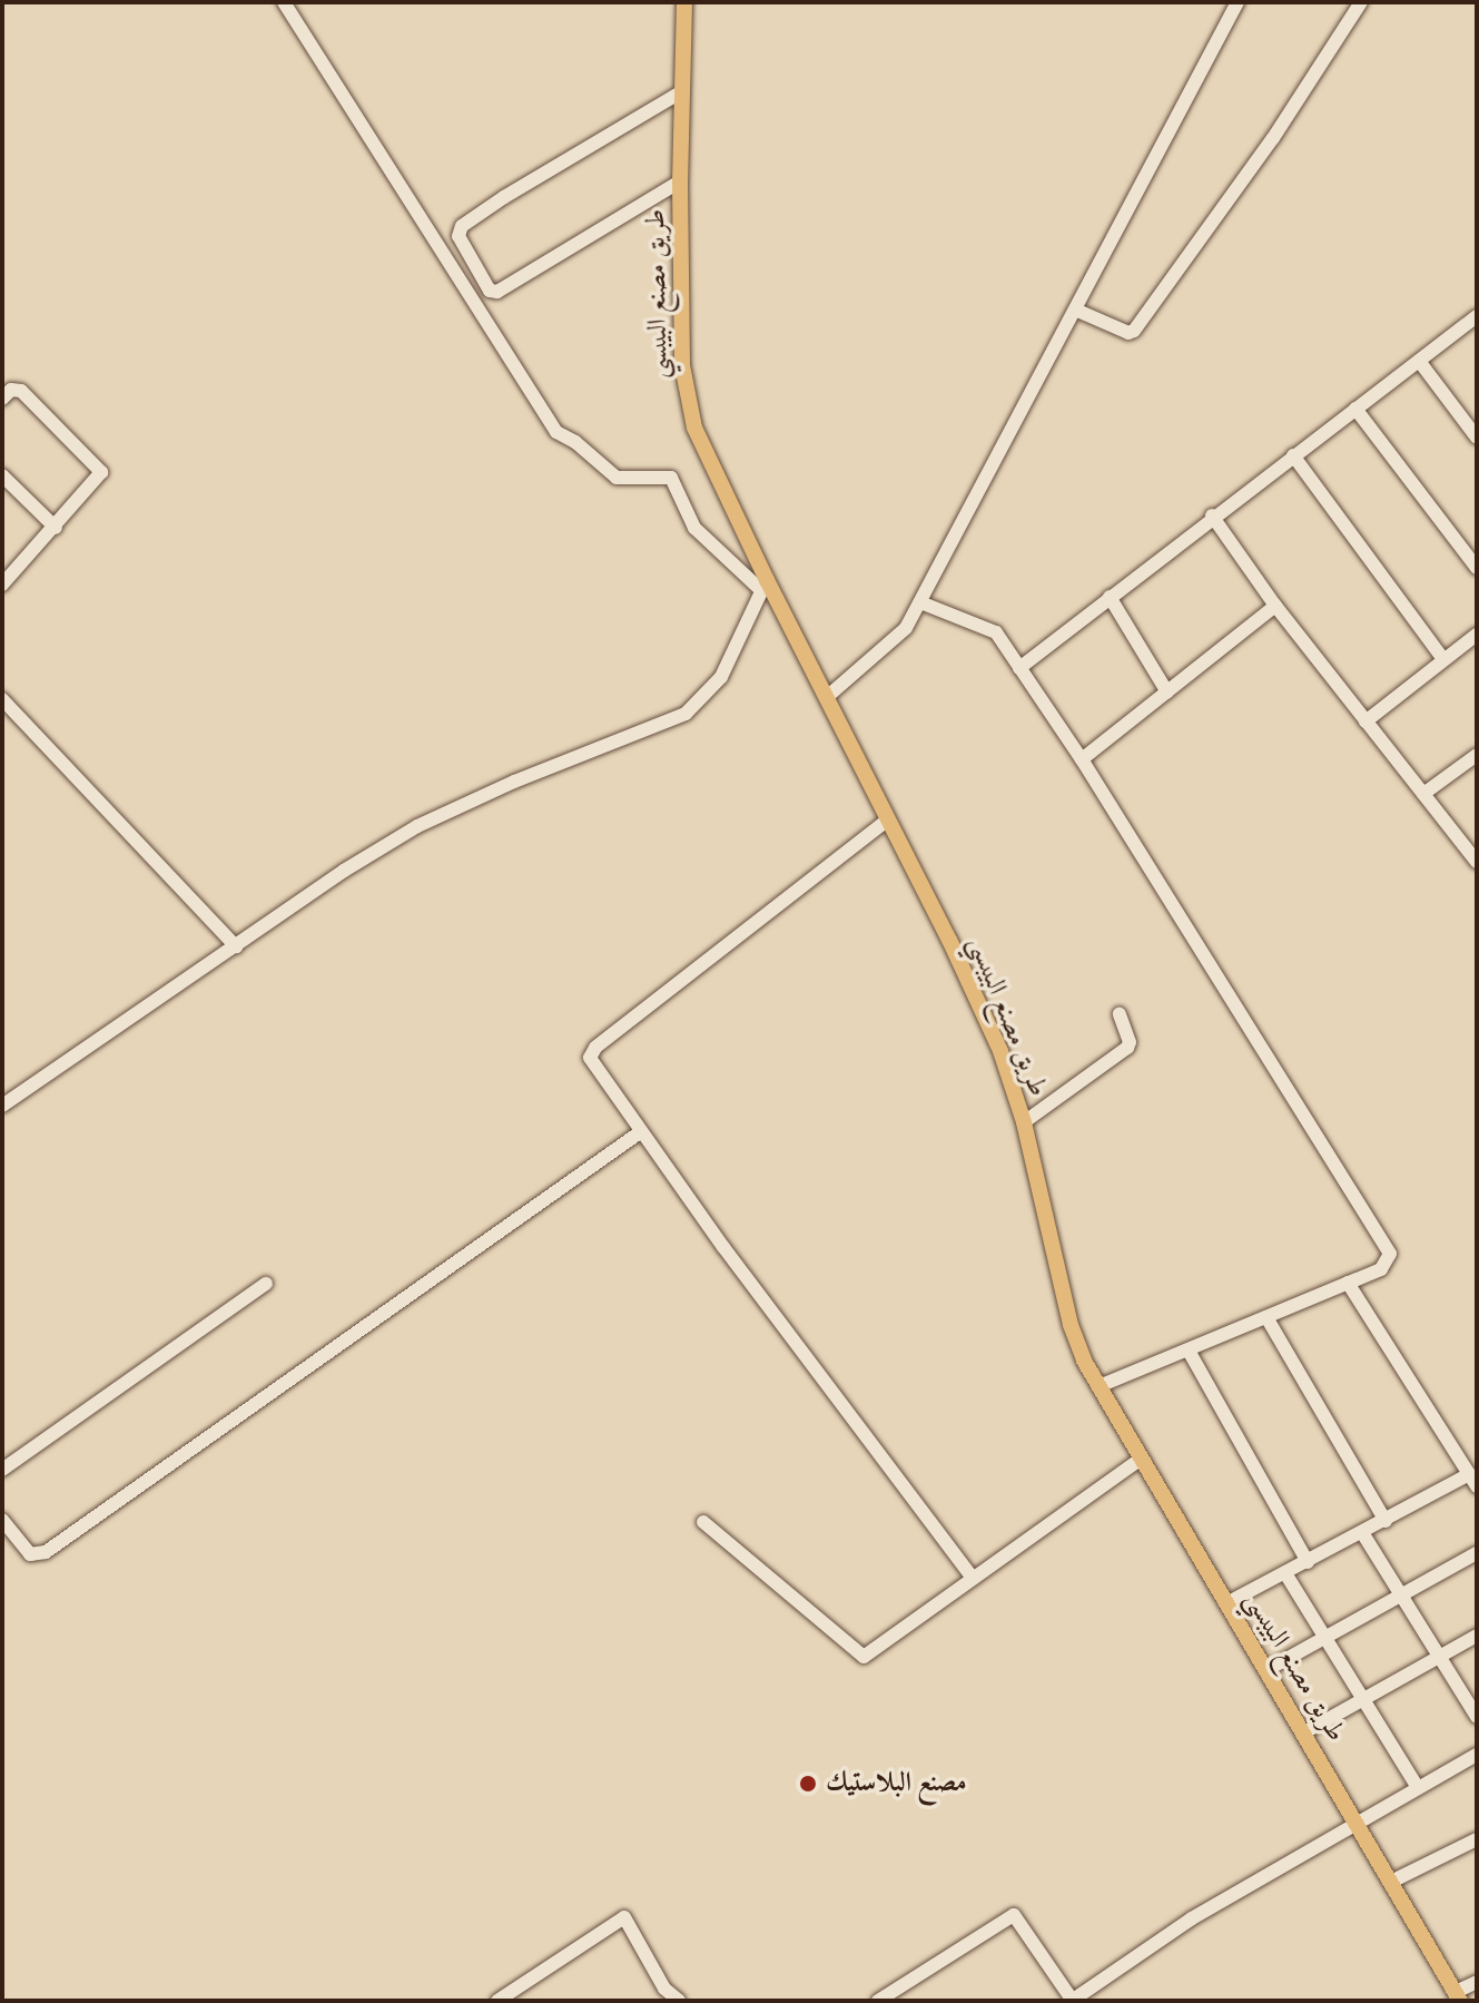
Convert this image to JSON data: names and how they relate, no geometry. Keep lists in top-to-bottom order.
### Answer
{
  "streets": {
    "main road": ["طريق مصنع البيبسي"]
  },
  "places": ["مصنع البلاستيك"]
}
